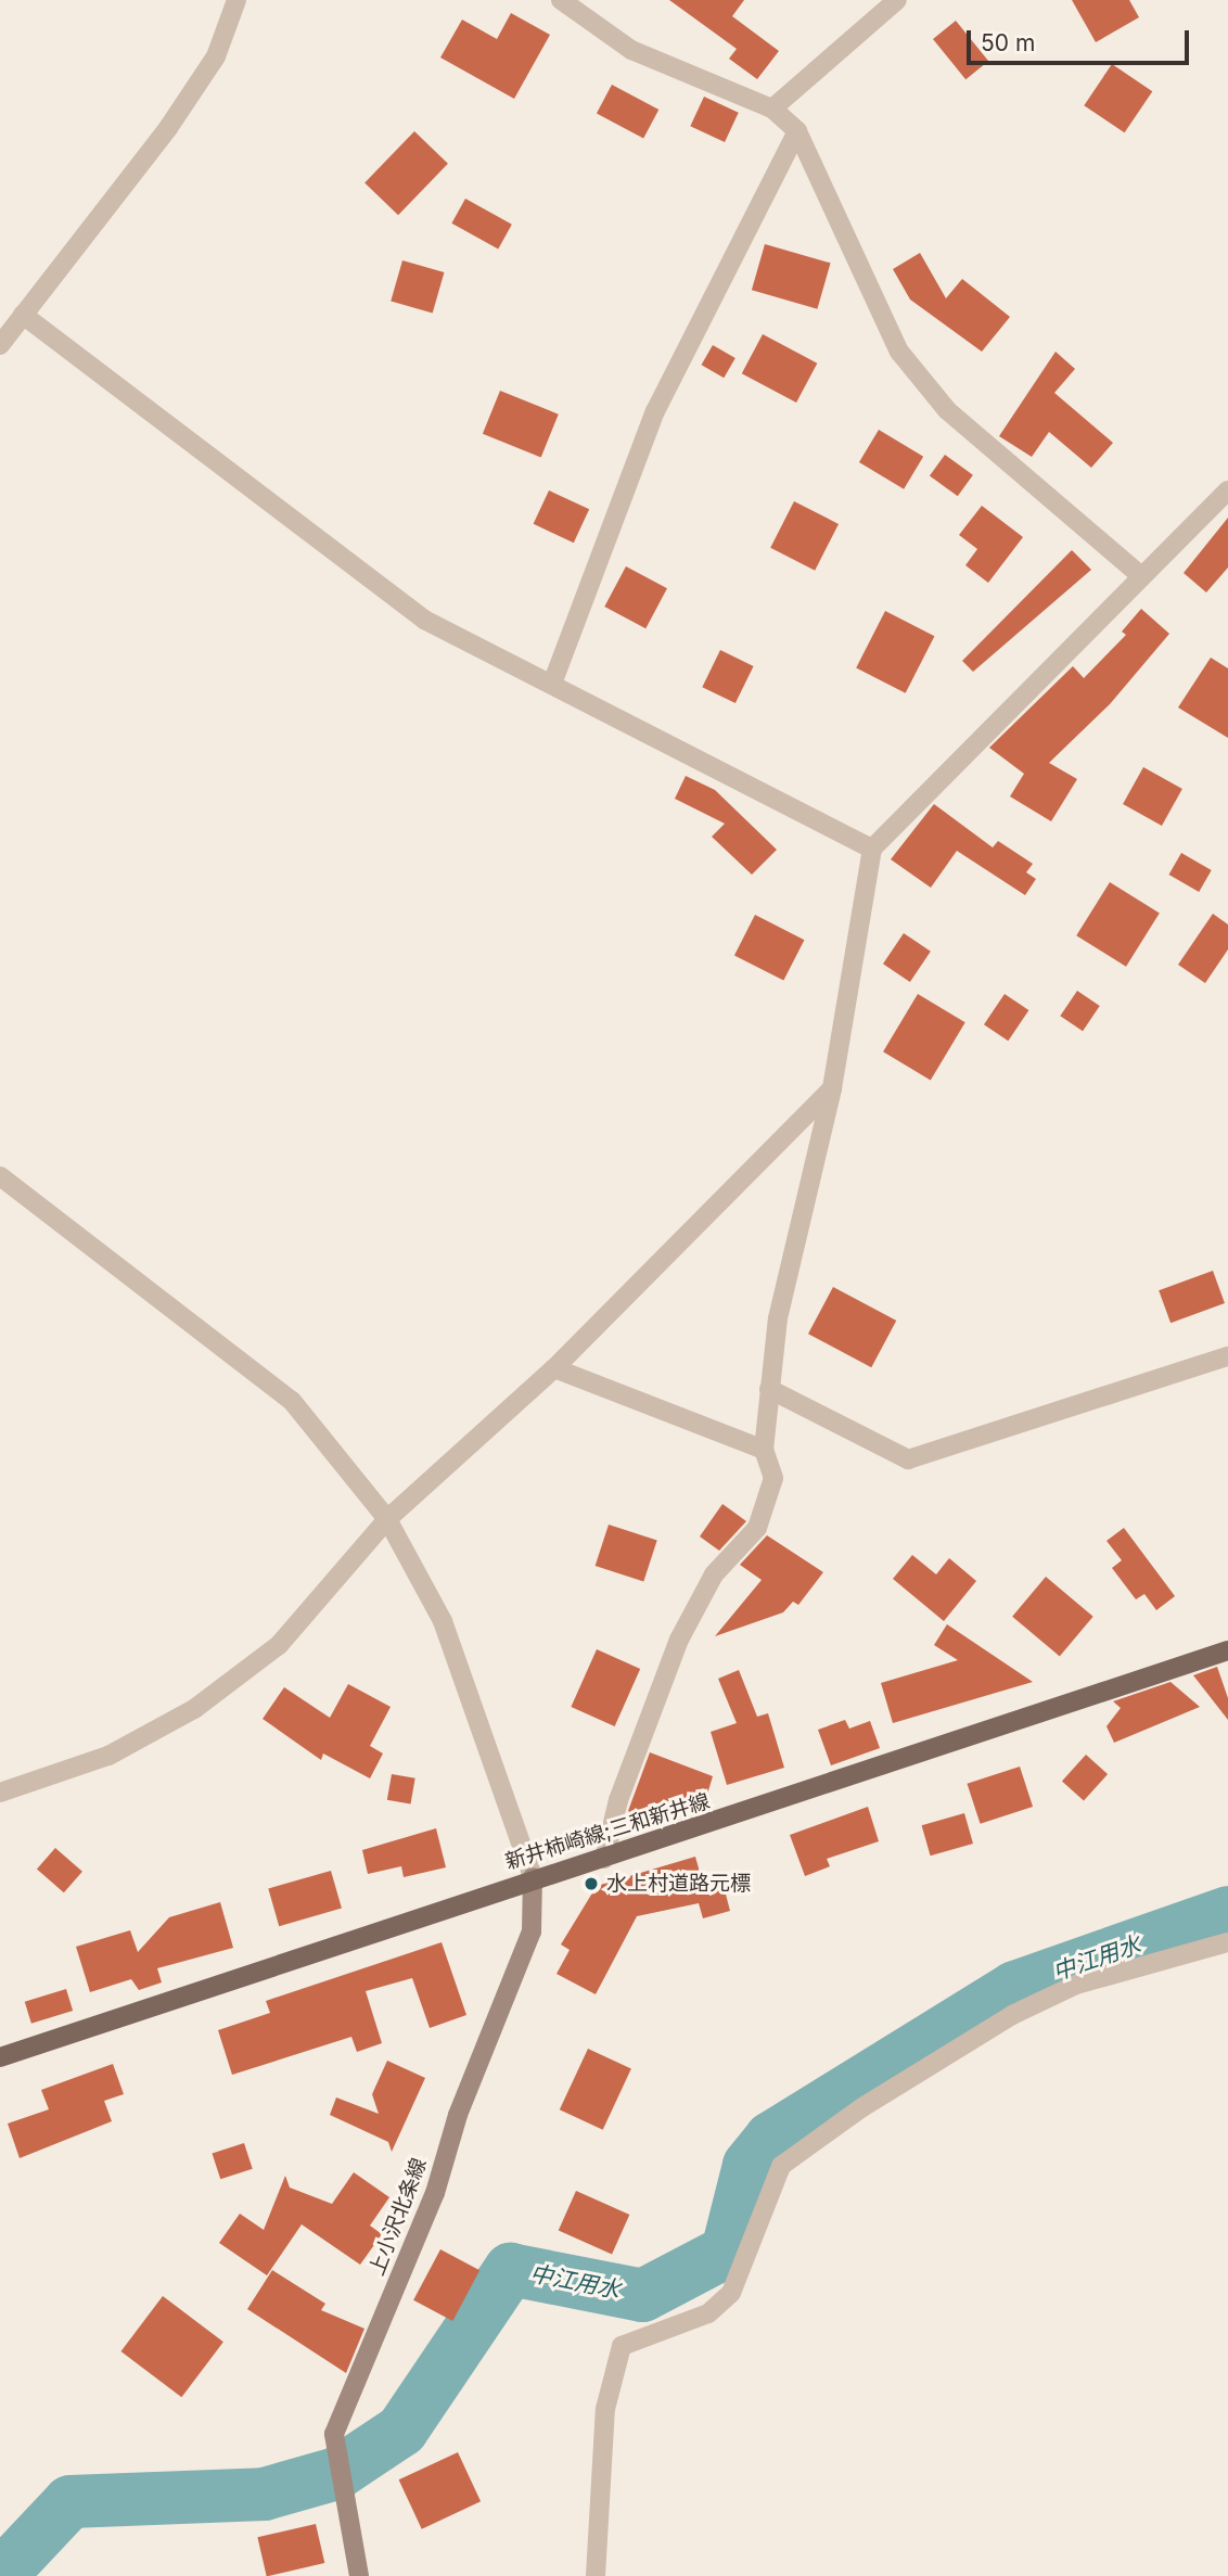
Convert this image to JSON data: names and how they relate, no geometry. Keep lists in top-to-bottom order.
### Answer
{
  "streets": {
    "main road": ["新井柿崎線;三和新井線", "上小沢北条線"]
  },
  "crossings": [
    ["新井柿崎線;三和新井線", "上小沢北条線"]
  ],
  "water": ["中江用水"],
  "places": ["水上村道路元標"],
  "scale_bar": "50 m"
}
